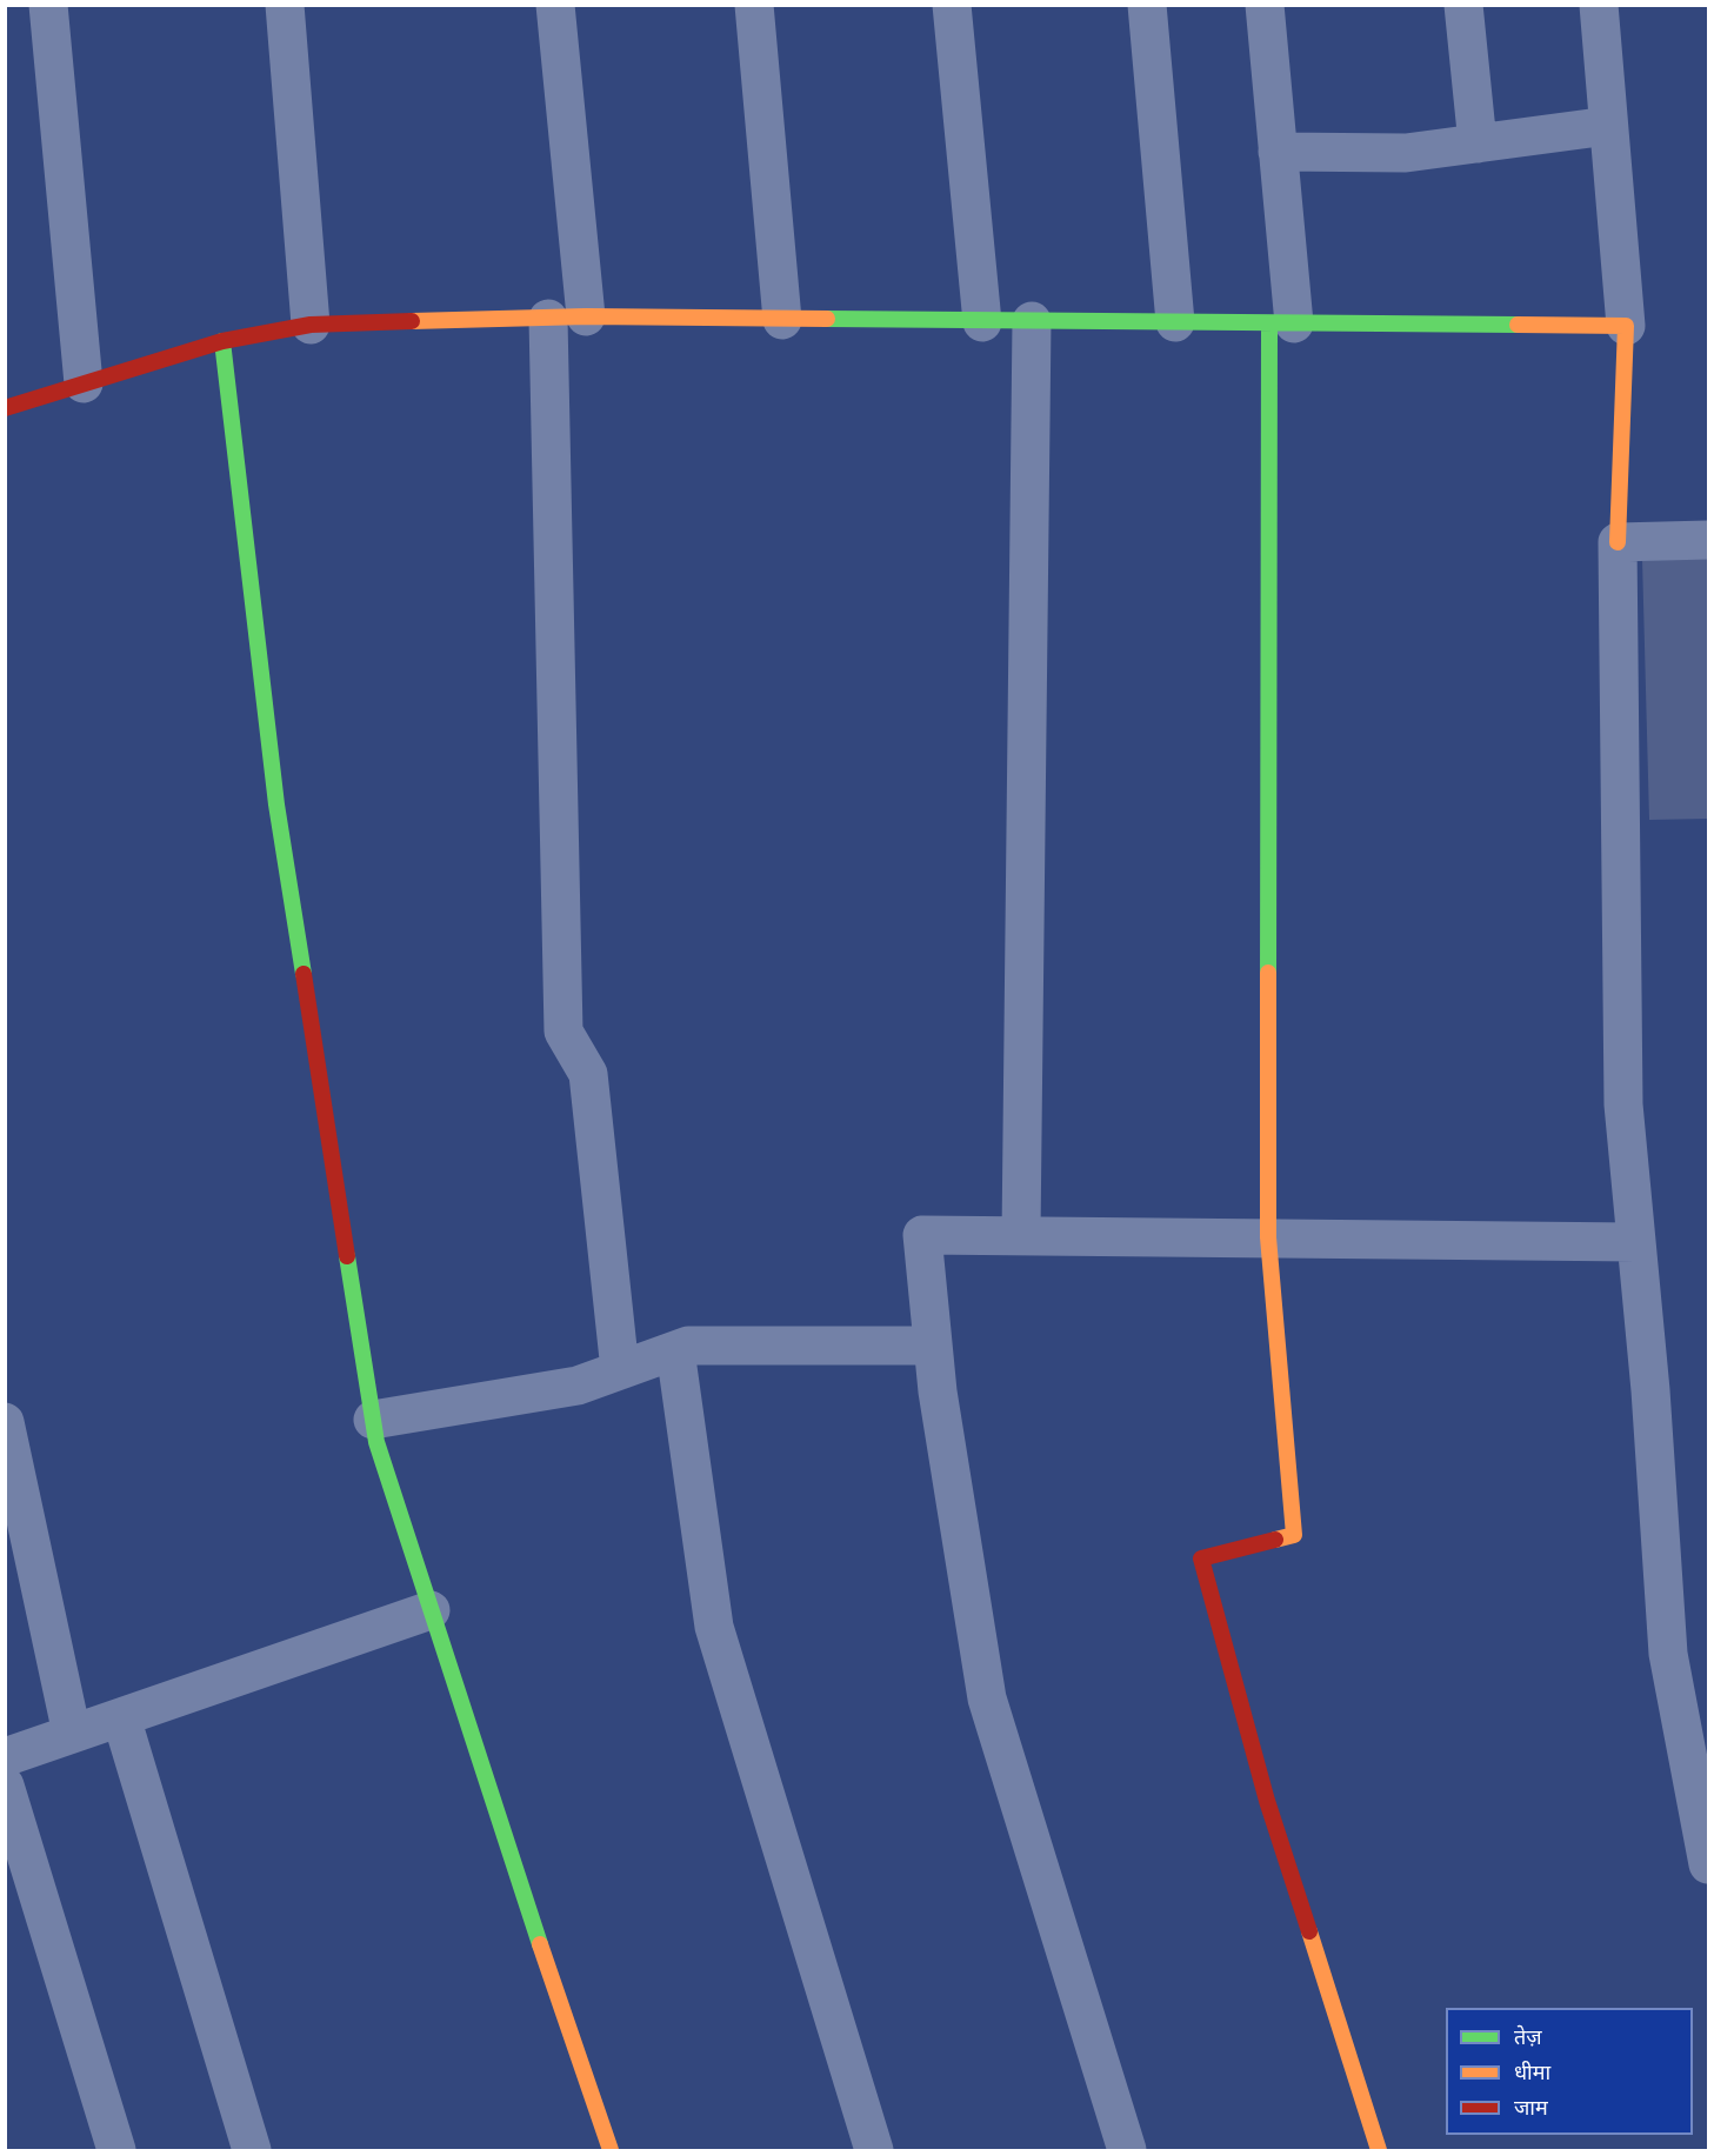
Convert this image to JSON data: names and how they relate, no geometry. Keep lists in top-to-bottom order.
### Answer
{
  "legend": ["तेज़", "धीमा", "जाम"]
}
